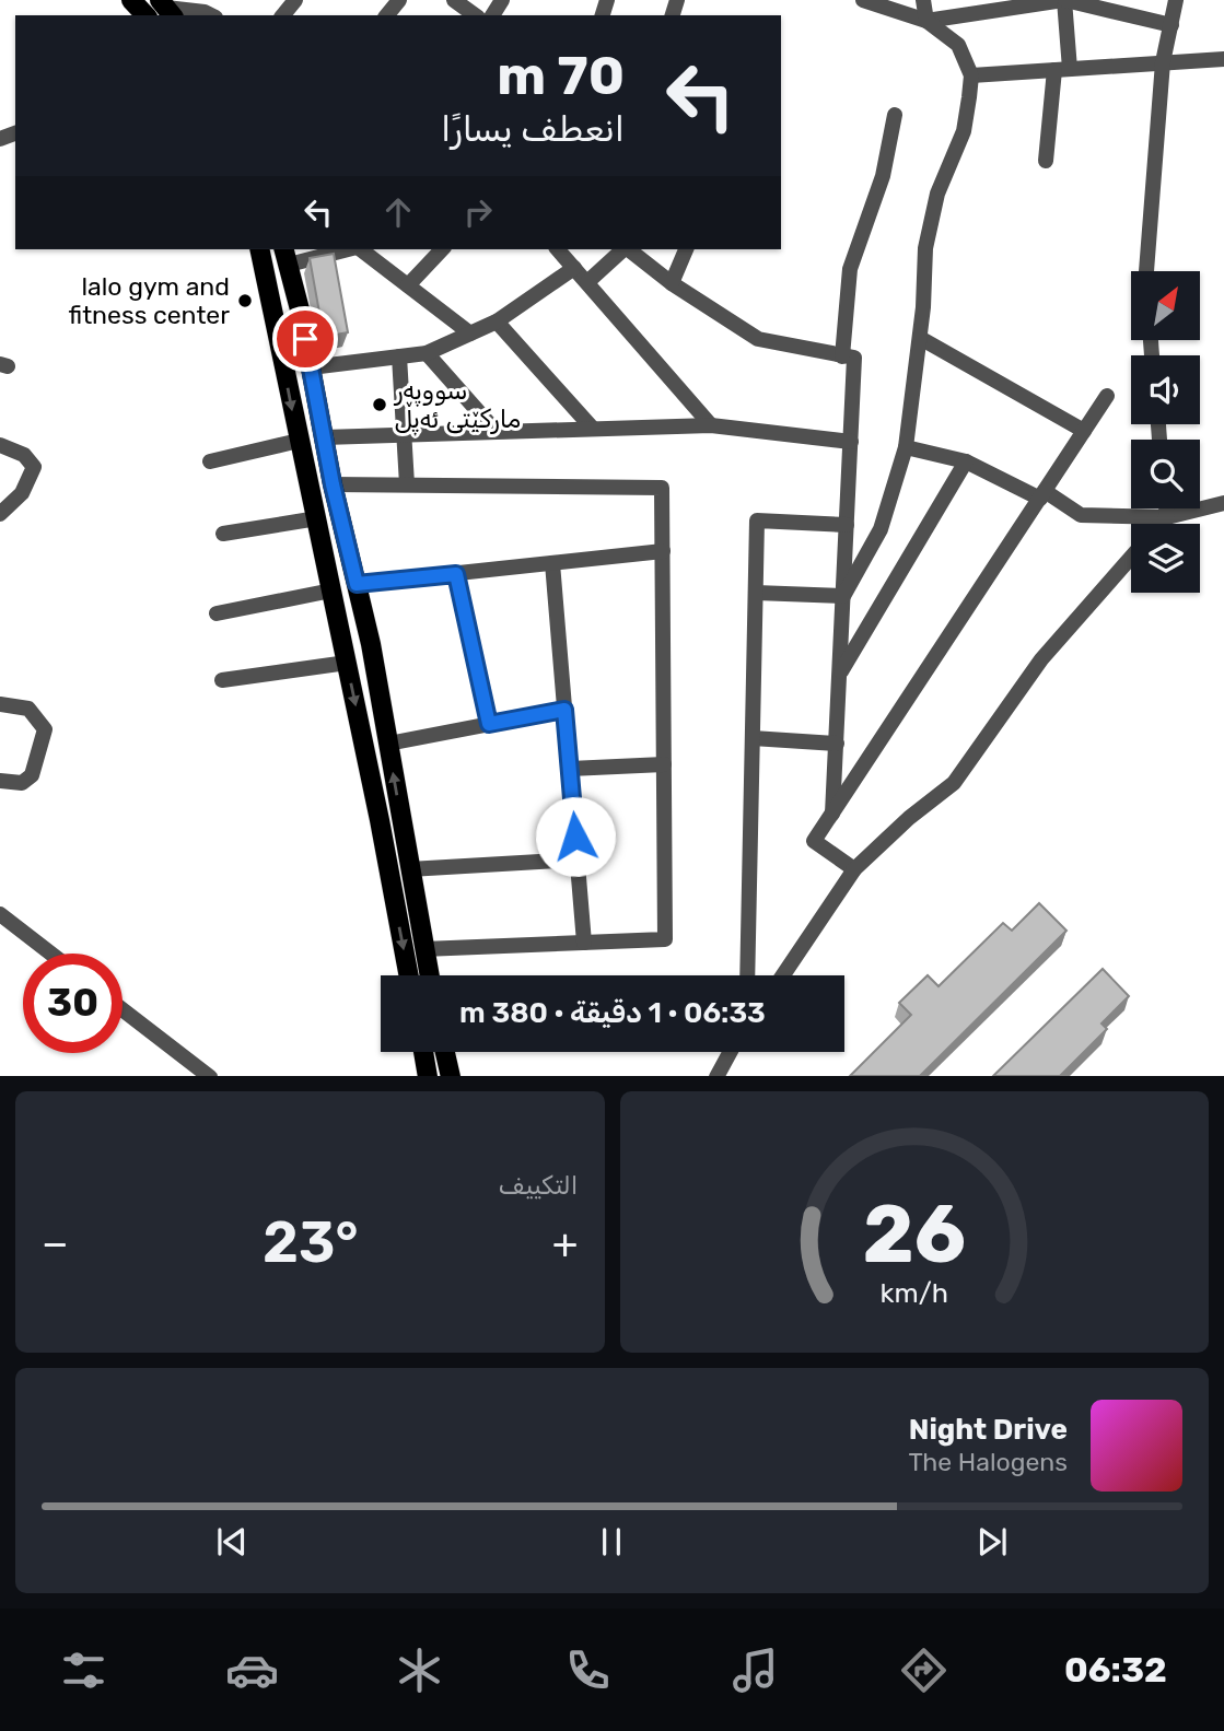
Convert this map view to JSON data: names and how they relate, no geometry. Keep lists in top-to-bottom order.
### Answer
{
  "places": ["lalo gym and fitness center", "سووپەر مارکێتی ئەپڵ"],
  "north": "top right",
  "page": {
    "turn": ["70 m", "انعطف يسارًا"],
    "limit": "30",
    "trip": "06:33 · 1 دقيقة · 380 m",
    "tile": "التكييف",
    "heat": ["−", "23°", "+"],
    "song": ["Night Drive", "The Halogens"],
    "tabs": "06:32",
    "gauge": ["26", "km/h"]
  }
}
